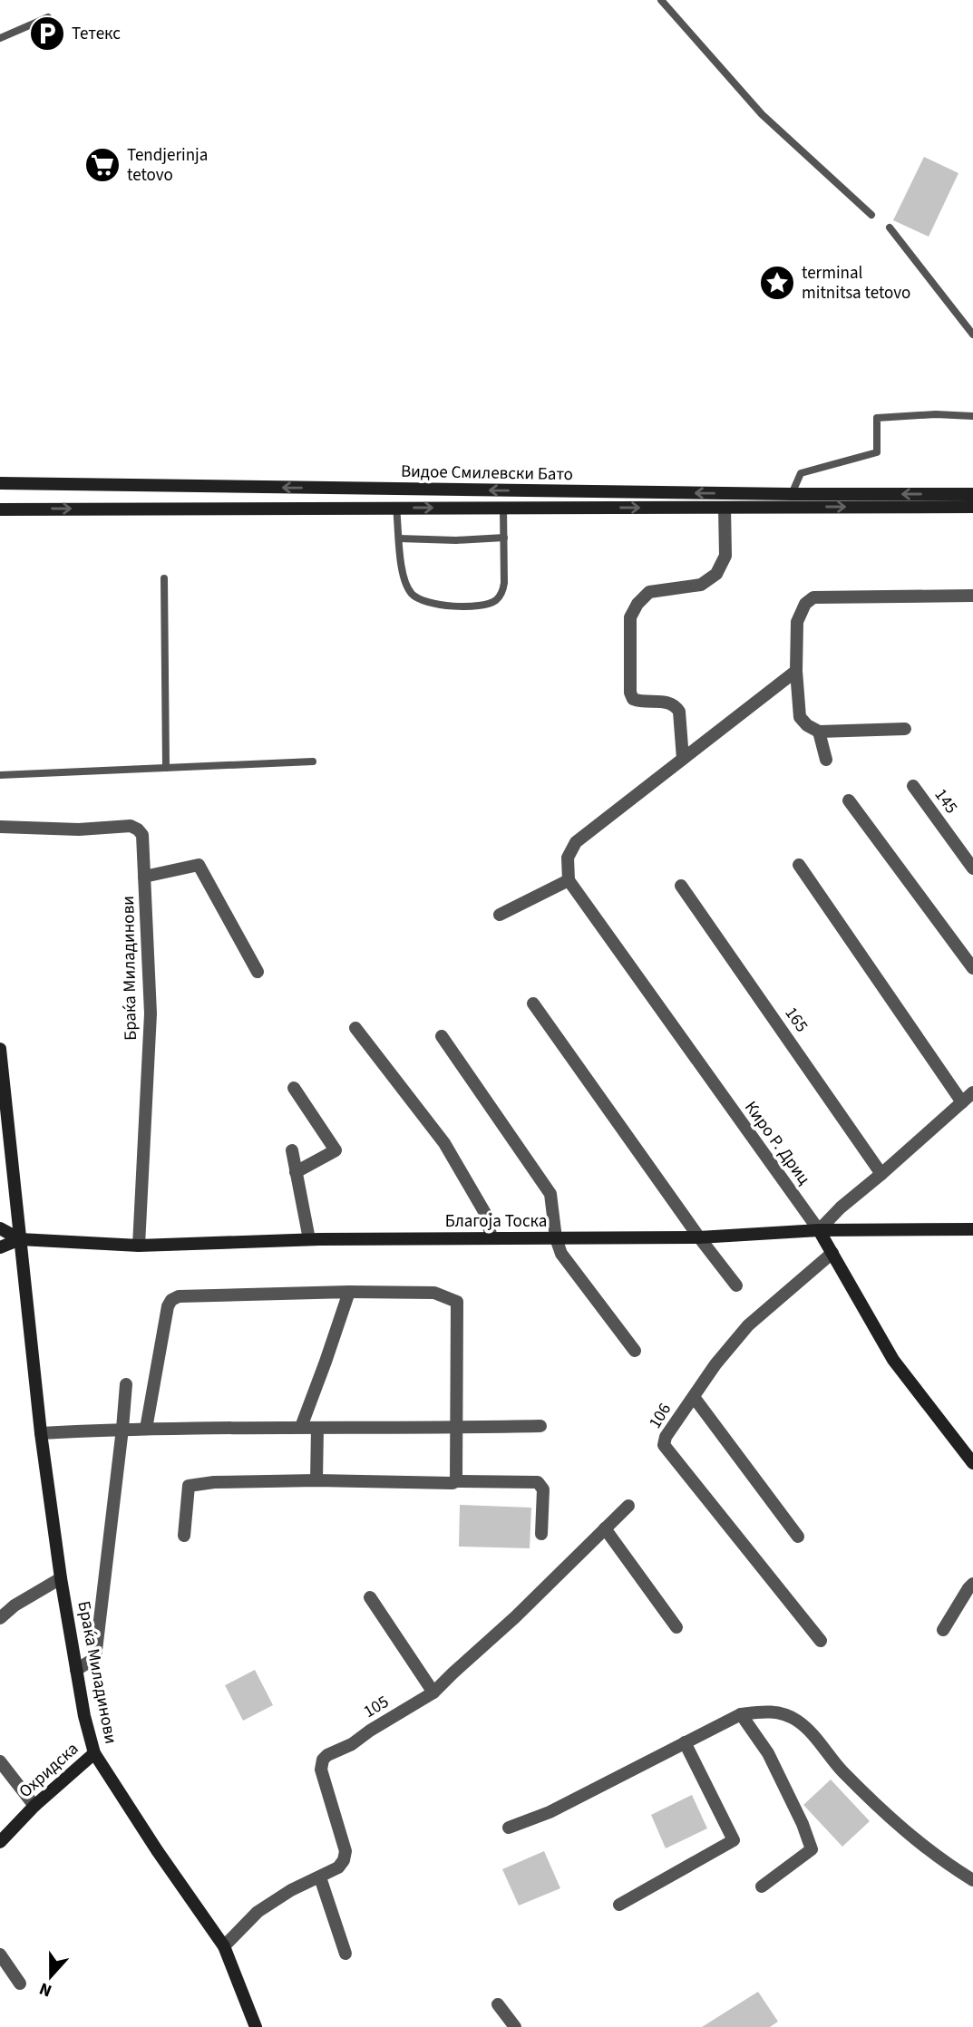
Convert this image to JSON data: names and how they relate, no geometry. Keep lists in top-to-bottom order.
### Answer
{
  "streets": {
    "street": [
      "Видое Смилевски Бато",
      "145",
      "Браќа Миладинови",
      "165",
      "Киро Р. Дриц",
      "Благоја Тоска",
      "106",
      "105",
      "Охридска"
    ]
  },
  "crossings": [
    ["Браќа Миладинови", "Благоја Тоска"],
    ["Браќа Миладинови", "105"],
    ["Браќа Миладинови", "Охридска"],
    ["Киро Р. Дриц", "Благоја Тоска"],
    ["Киро Р. Дриц", "106"]
  ],
  "places": {
    "parking": ["Тетекс"],
    "supermarket": ["Tendjerinja tetovo"],
    "place": ["terminal mitnitsa tetovo"]
  },
  "north": "bottom"
}
